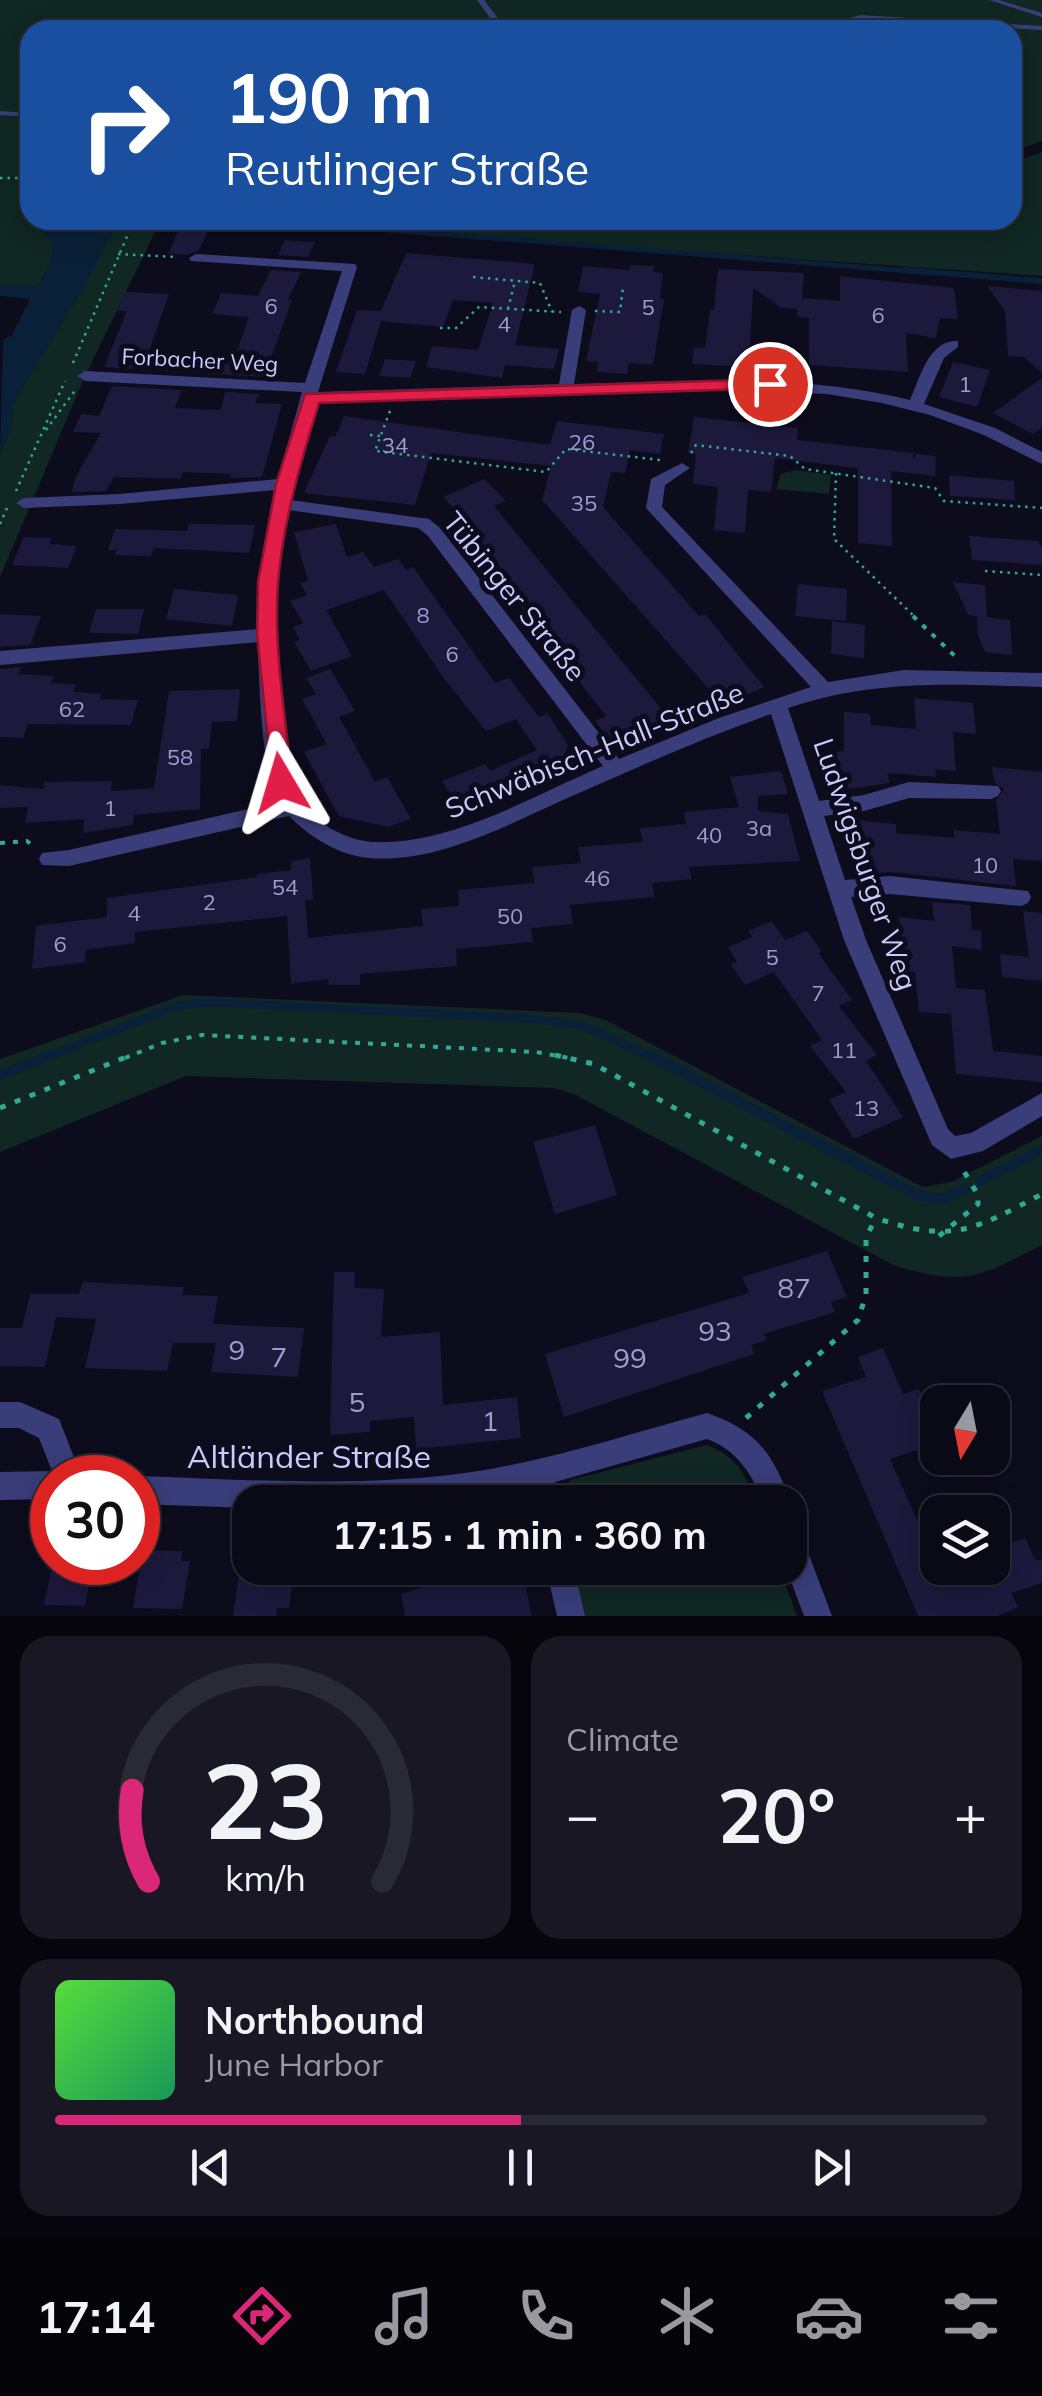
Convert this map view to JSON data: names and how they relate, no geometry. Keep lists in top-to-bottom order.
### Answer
{
  "streets": {
    "street": [
      "Forbacher Weg",
      "Tübinger Straße",
      "Schwäbisch-Hall-Straße",
      "Ludwigsburger Weg",
      "Altländer Straße"
    ]
  },
  "crossings": [
    ["Tübinger Straße", "Schwäbisch-Hall-Straße"],
    ["Schwäbisch-Hall-Straße", "Ludwigsburger Weg"]
  ],
  "house_numbers": [
    "6",
    "5",
    "6",
    "4",
    "1",
    "26",
    "34",
    "35",
    "8",
    "6",
    "62",
    "58",
    "1",
    "3a",
    "40",
    "10",
    "46",
    "54",
    "2",
    "4",
    "50",
    "6",
    "5",
    "7",
    "11",
    "13",
    "87",
    "93",
    "9",
    "7",
    "99",
    "5",
    "1"
  ],
  "north": "bottom",
  "page": {
    "turn": ["190 m", "Reutlinger Straße"],
    "limit": "30",
    "trip": "17:15 · 1 min · 360 m",
    "tile": "Climate",
    "heat": ["−", "20°", "+"],
    "song": ["Northbound", "June Harbor"],
    "tabs": "17:14",
    "gauge": ["23", "km/h"]
  }
}
